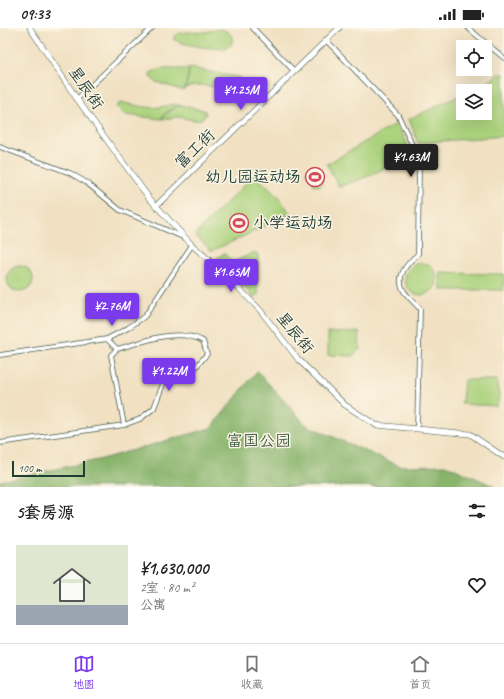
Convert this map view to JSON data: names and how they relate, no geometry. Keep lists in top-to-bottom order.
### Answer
{
  "streets": {
    "street": ["星辰街", "富工街"]
  },
  "crossings": [
    ["星辰街", "富工街"]
  ],
  "parks": ["富国公园"],
  "places": {
    "sports": ["幼儿园运动场", "小学运动场"]
  },
  "scale_bar": "100 m",
  "page": {
    "status": "09:33",
    "price": [
      "¥1.25M",
      "¥1.63M",
      "¥1.65M",
      "¥2.76M",
      "¥1.22M"
    ],
    "scale": "100 m",
    "heading": "5套房源",
    "list": [
      {
        "name": "¥1,630,000",
        "note": "2室 · 80 m² · 公寓"
      }
    ],
    "tabs": ["地图", "收藏", "首页"]
  }
}
